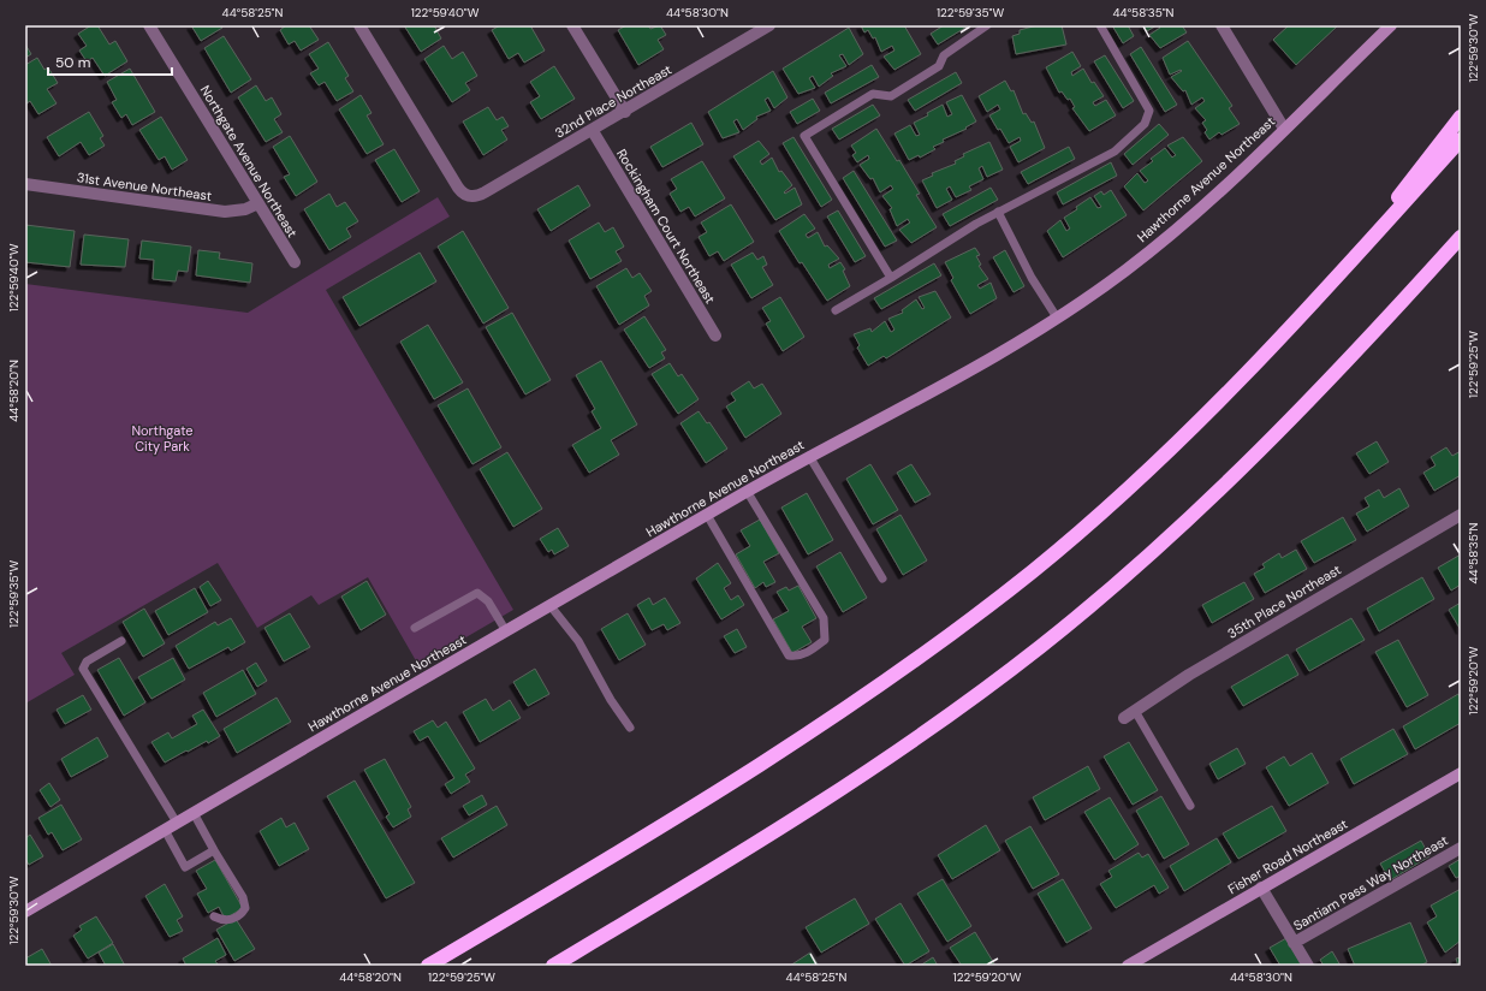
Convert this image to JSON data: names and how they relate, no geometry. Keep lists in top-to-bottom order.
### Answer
{
  "streets": {
    "main road": ["Hawthorne Avenue Northeast", "Fisher Road Northeast"],
    "street": [
      "32nd Place Northeast",
      "Northgate Avenue Northeast",
      "31st Avenue Northeast",
      "Rockingham Court Northeast",
      "35th Place Northeast",
      "Santiam Pass Way Northeast"
    ]
  },
  "crossings": [
    ["32nd Place Northeast", "Rockingham Court Northeast"],
    ["Northgate Avenue Northeast", "31st Avenue Northeast"],
    ["Fisher Road Northeast", "Santiam Pass Way Northeast"]
  ],
  "parks": ["Northgate City Park"],
  "scale_bar": "50 m",
  "coordinates": [
    "44°58'25\"N",
    "122°59'40\"W",
    "44°58'30\"N",
    "122°59'35\"W",
    "44°58'35\"N",
    "122°59'30\"W",
    "122°59'25\"W",
    "44°58'20\"N",
    "122°59'20\"W"
  ]
}
